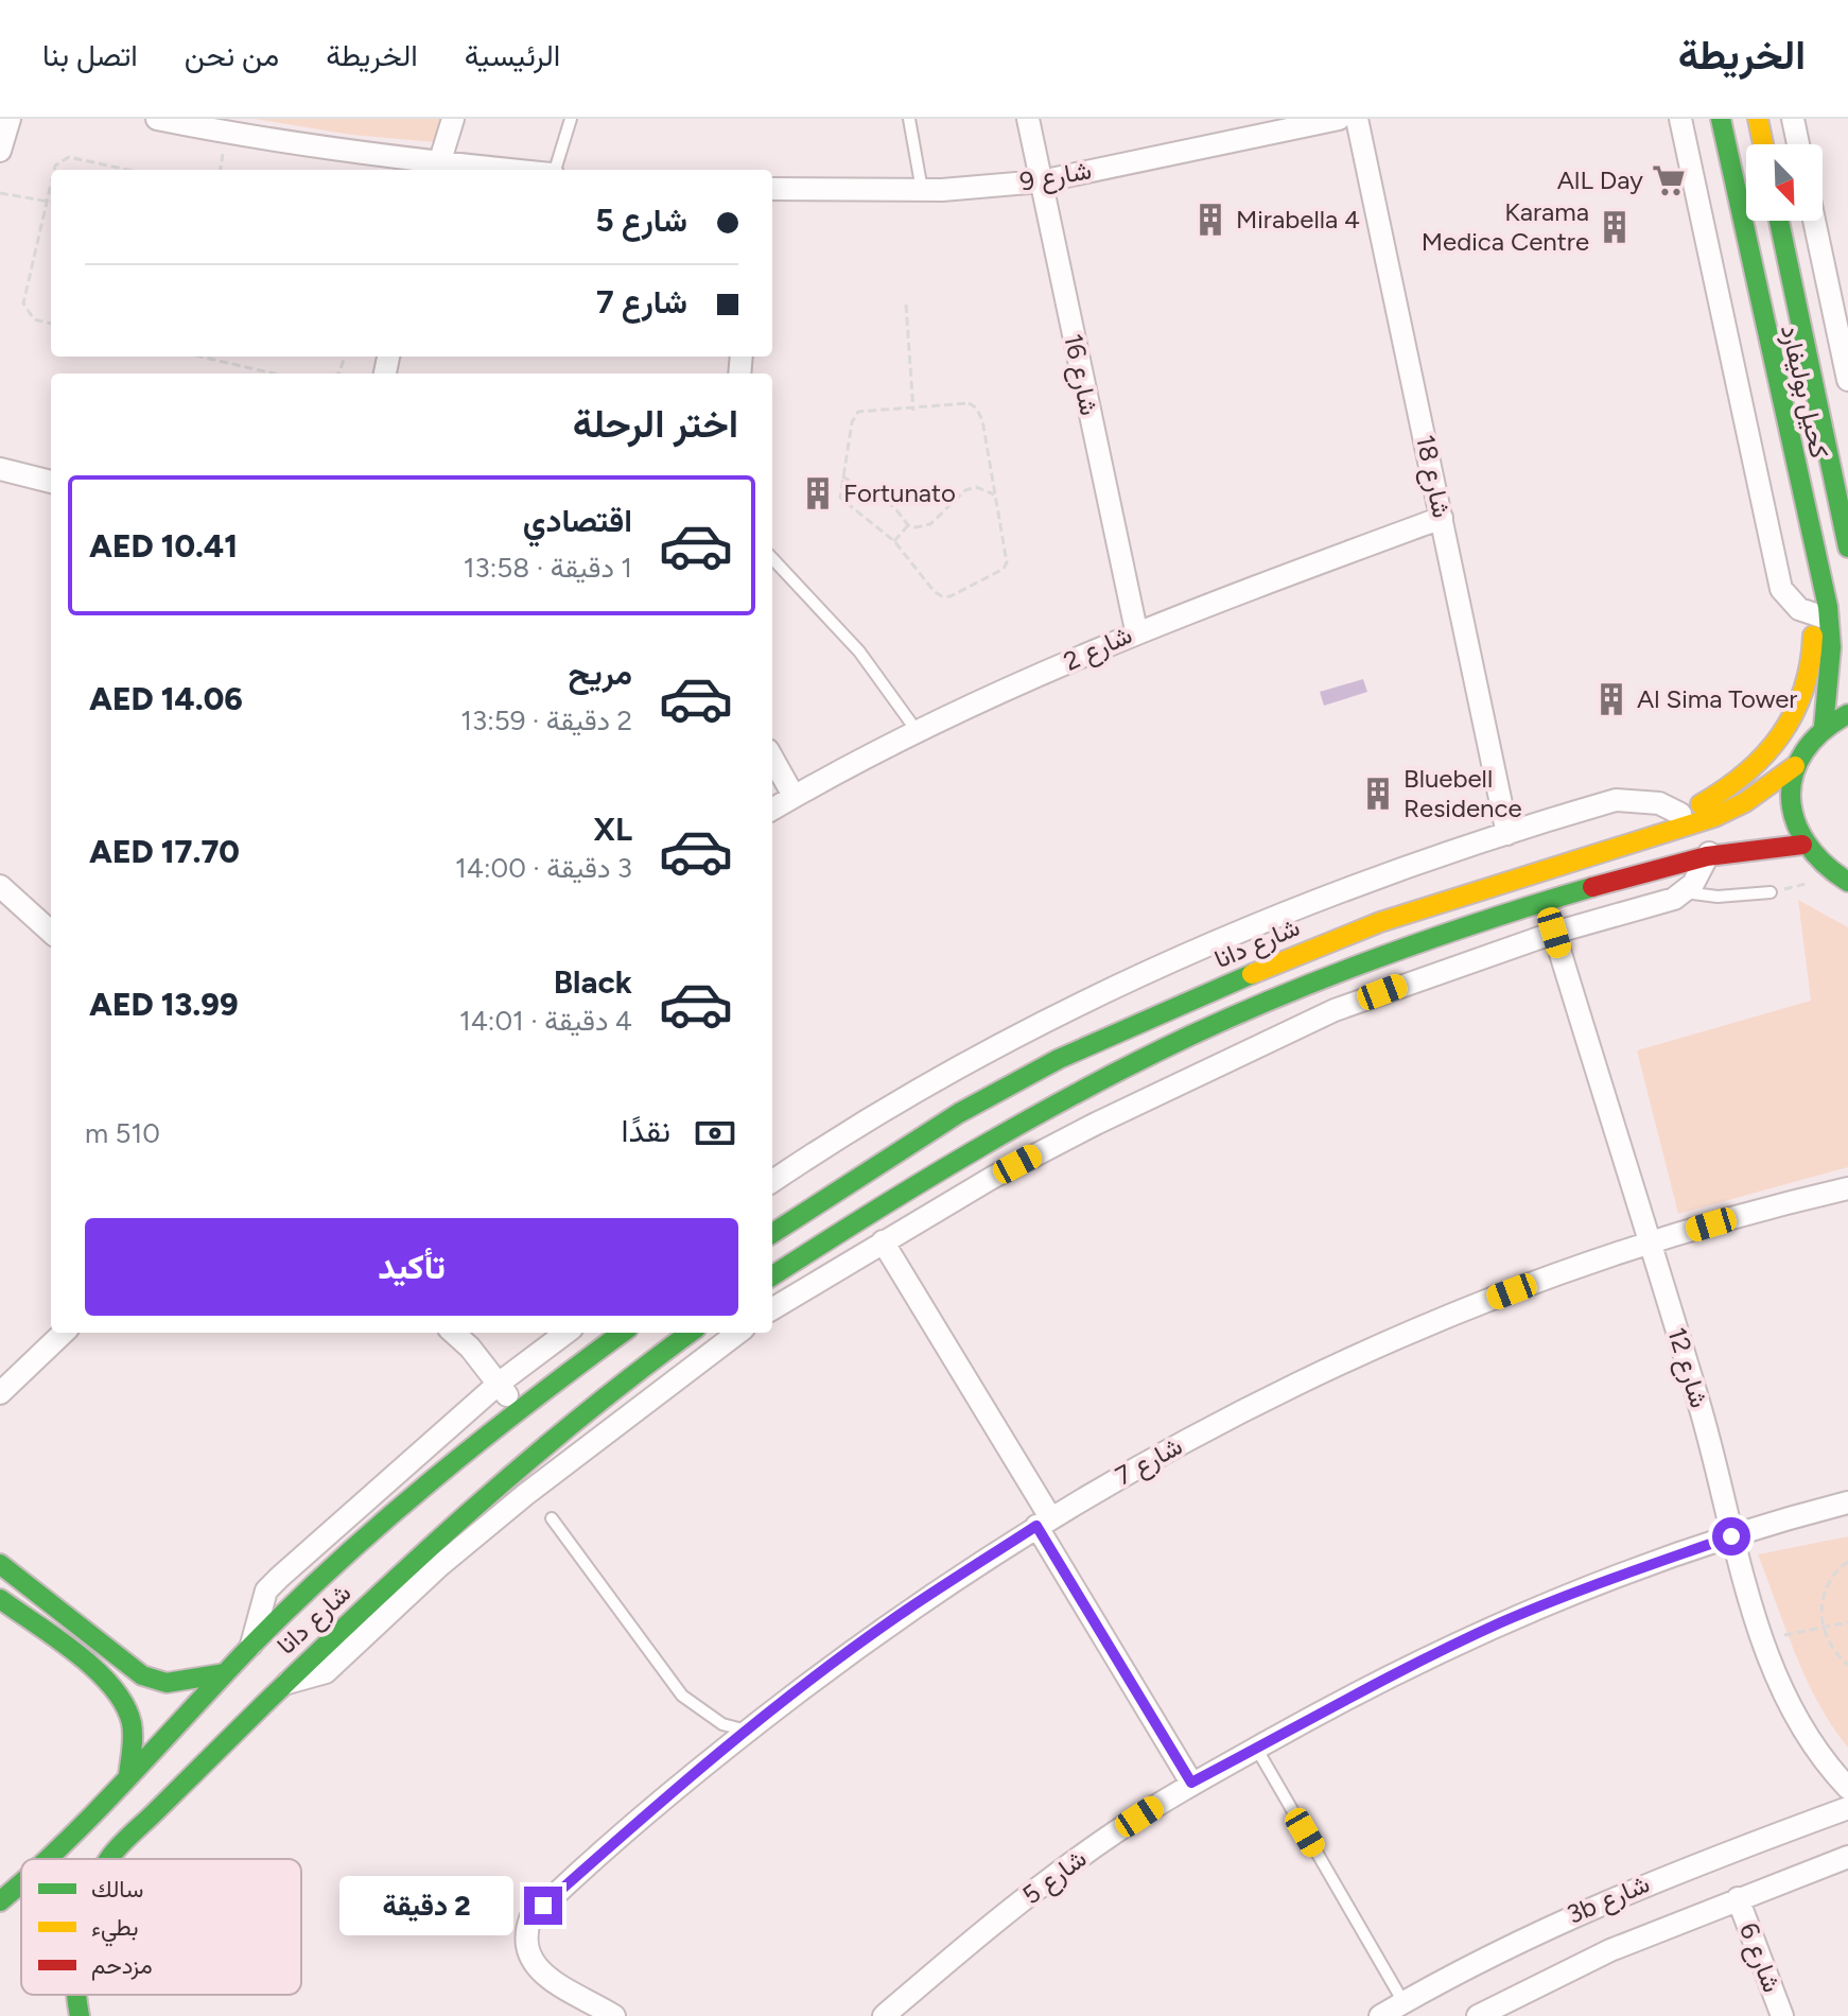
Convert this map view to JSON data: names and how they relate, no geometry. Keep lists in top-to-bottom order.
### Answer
{
  "streets": {
    "street": [
      "شارع 9",
      "شارع 16",
      "كحيل بوليفارد",
      "شارع 18",
      "شارع 2",
      "شارع دانا",
      "شارع 12",
      "شارع 7",
      "شارع 5",
      "3b شارع",
      "شارع 6"
    ]
  },
  "crossings": [
    ["شارع 9", "شارع 16"],
    ["شارع 16", "شارع 2"],
    ["شارع 18", "شارع 2"],
    ["شارع 12", "شارع 7"],
    ["شارع 12", "شارع 5"],
    ["3b شارع", "شارع 6"]
  ],
  "places": {
    "supermarket": ["AlL Day"],
    "building": [
      "Mirabella 4",
      "Karama Medica Centre",
      "Fortunato",
      "Al Sima Tower",
      "Bluebell Residence"
    ]
  },
  "legend": ["سالك", "بطيء", "مزدحم"],
  "north": "bottom right",
  "page": {
    "header": "الخريطة",
    "nav": [
      "الرئيسية",
      "الخريطة",
      "من نحن",
      "اتصل بنا"
    ],
    "banner": ["شارع 5", "شارع 7"],
    "heading": "اختر الرحلة",
    "list": [
      {
        "name": "اقتصادي",
        "note": "1 دقيقة · 13:58",
        "value": "AED 10.41"
      },
      {
        "name": "مريح",
        "note": "2 دقيقة · 13:59",
        "value": "AED 14.06"
      },
      {
        "name": "XL",
        "note": "3 دقيقة · 14:00",
        "value": "AED 17.70"
      },
      {
        "name": "Black",
        "note": "4 دقيقة · 14:01",
        "value": "AED 13.99"
      }
    ],
    "pay": ["نقدًا", "510 m"],
    "buttons": "تأكيد",
    "bubble": "2 دقيقة"
  }
}
